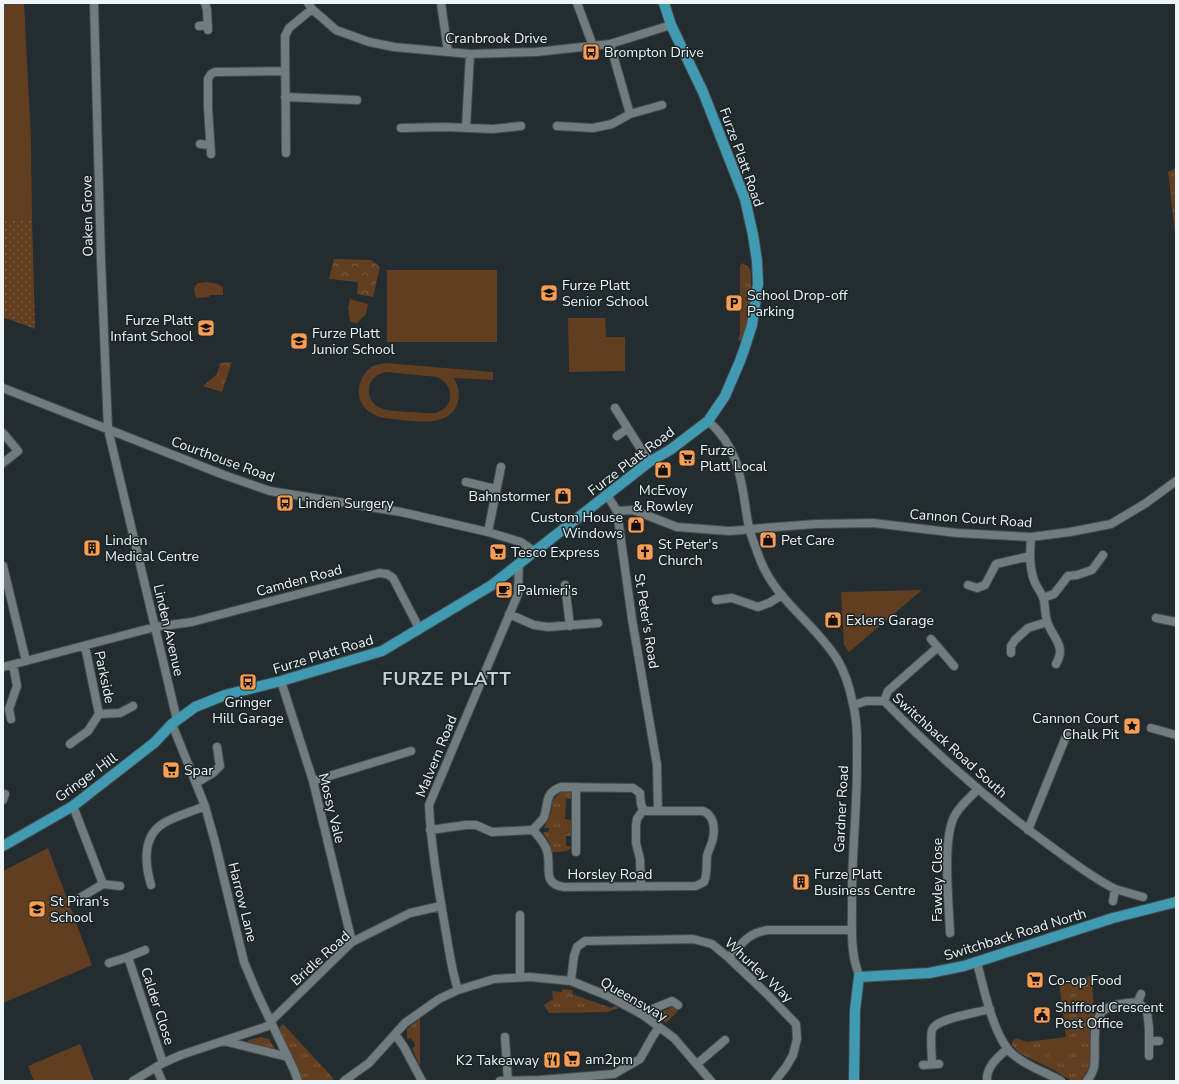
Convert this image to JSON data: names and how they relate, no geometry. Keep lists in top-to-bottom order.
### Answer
{
  "streets": {
    "main road": [
      "Furze Platt Road",
      "Gringer Hill",
      "Gardner Road",
      "Switchback Road North"
    ],
    "street": [
      "Cranbrook Drive",
      "Oaken Grove",
      "Courthouse Road",
      "Cannon Court Road",
      "Camden Road",
      "St Peter's Road",
      "Linden Avenue",
      "Parkside",
      "Switchback Road South",
      "Malvern Road",
      "Mossy Vale",
      "Horsley Road",
      "Fawley Close",
      "Harrow Lane",
      "Bridle Road",
      "Whurley Way",
      "Queensway",
      "Calder Close"
    ]
  },
  "crossings": [
    ["Cranbrook Drive", "Furze Platt Road"],
    ["Furze Platt Road", "Courthouse Road"],
    ["Furze Platt Road", "Camden Road"],
    ["Furze Platt Road", "St Peter's Road"],
    ["Furze Platt Road", "Linden Avenue"],
    ["Furze Platt Road", "Malvern Road"],
    ["Furze Platt Road", "Gringer Hill"],
    ["Furze Platt Road", "Mossy Vale"],
    ["Furze Platt Road", "Harrow Lane"],
    ["Oaken Grove", "Courthouse Road"],
    ["Oaken Grove", "Linden Avenue"],
    ["Courthouse Road", "Linden Avenue"],
    ["Cannon Court Road", "St Peter's Road"],
    ["Camden Road", "Linden Avenue"],
    ["Camden Road", "Parkside"],
    ["St Peter's Road", "Horsley Road"],
    ["Linden Avenue", "Gringer Hill"],
    ["Linden Avenue", "Harrow Lane"],
    ["Switchback Road South", "Gardner Road"],
    ["Switchback Road South", "Fawley Close"],
    ["Malvern Road", "Bridle Road"],
    ["Malvern Road", "Queensway"],
    ["Gringer Hill", "Harrow Lane"],
    ["Mossy Vale", "Bridle Road"],
    ["Gardner Road", "Switchback Road North"],
    ["Harrow Lane", "Bridle Road"],
    ["Bridle Road", "Calder Close"],
    ["Whurley Way", "Queensway"]
  ],
  "districts": ["FURZE PLATT"],
  "places": {
    "bus stop": ["Brompton Drive", "Linden Surgery", "Gringer Hill Garage"],
    "school or university": [
      "Furze Platt Senior School",
      "Furze Platt Infant School",
      "Furze Platt Junior School",
      "St Piran's School"
    ],
    "parking": ["School Drop-off Parking"],
    "supermarket": [
      "Furze Platt Local",
      "Tesco Express",
      "Spar",
      "Co-op Food",
      "am2pm"
    ],
    "shop": [
      "McEvoy & Rowley",
      "Bahnstormer",
      "Custom House Windows",
      "Pet Care",
      "Exlers Garage"
    ],
    "building": ["Linden Medical Centre", "Furze Platt Business Centre"],
    "church": ["St Peter's Church"],
    "cafe": ["Palmieri's"],
    "place": ["Cannon Court Chalk Pit"],
    "public building": ["Shifford Crescent Post Office"],
    "restaurant": ["K2 Takeaway"]
  }
}
